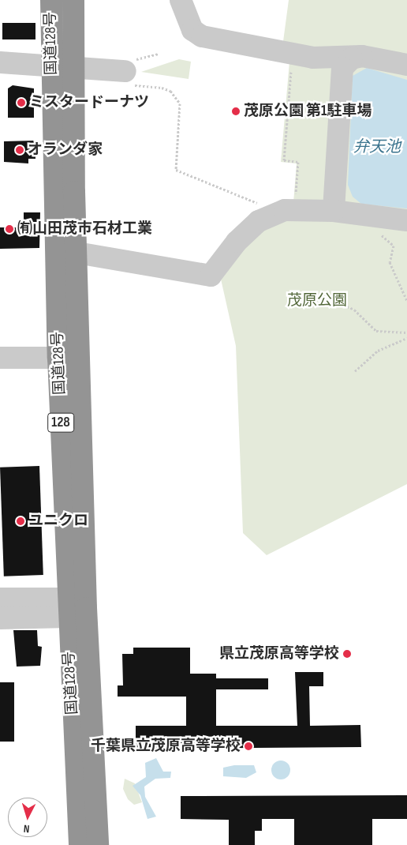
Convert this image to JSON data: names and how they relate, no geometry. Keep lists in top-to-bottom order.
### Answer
{
  "streets": {
    "highway": ["国道128号", "128"]
  },
  "water": ["弁天池"],
  "parks": ["茂原公園"],
  "places": [
    "ミスタードーナツ",
    "茂原公園 第1駐車場",
    "オランダ家",
    "㈲山田茂市石材工業",
    "ユニクロ",
    "県立茂原高等学校",
    "千葉県立茂原高等学校"
  ],
  "north": "bottom"
}
